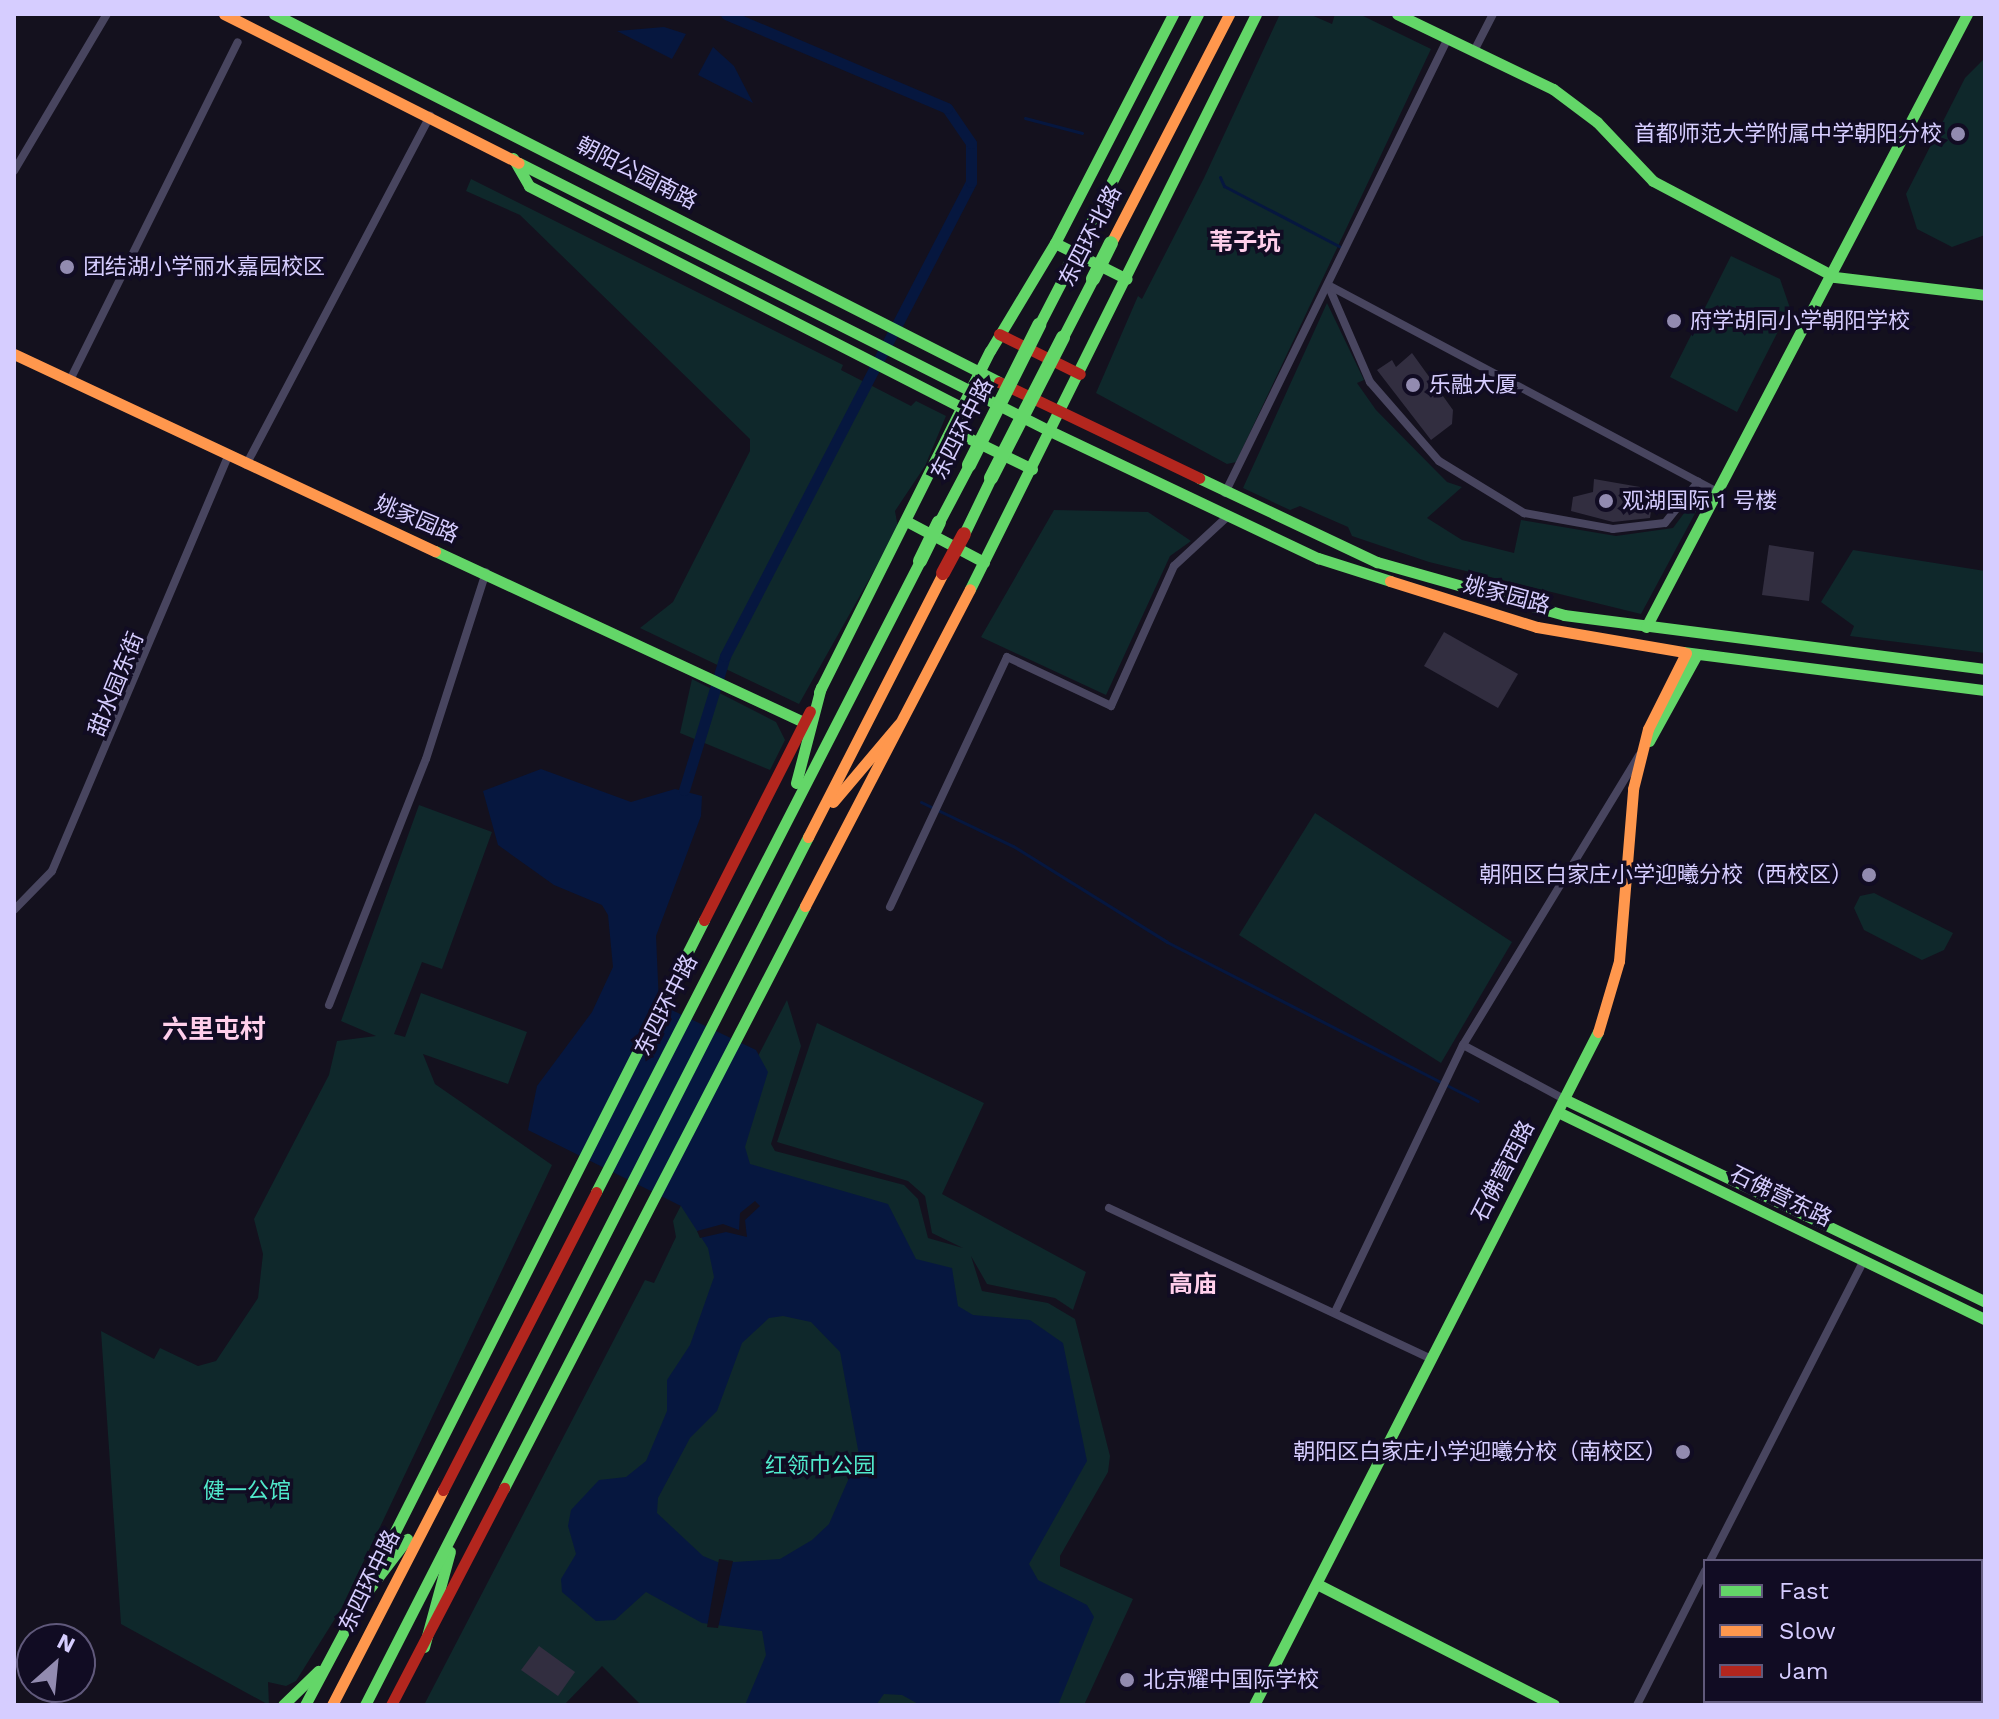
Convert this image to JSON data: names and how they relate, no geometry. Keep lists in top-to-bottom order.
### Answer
{
  "streets": {
    "main road": [
      "朝阳公园南路",
      "东四环北路",
      "东四环中路",
      "姚家园路",
      "石佛营西路",
      "石佛营东路"
    ],
    "street": ["甜水园东街"]
  },
  "crossings": [
    ["朝阳公园南路", "东四环北路"],
    ["朝阳公园南路", "东四环中路"],
    ["朝阳公园南路", "姚家园路"],
    ["东四环北路", "东四环中路"],
    ["东四环中路", "姚家园路"],
    ["姚家园路", "甜水园东街"],
    ["姚家园路", "石佛营西路"],
    ["石佛营西路", "石佛营东路"]
  ],
  "districts": ["苇子坑", "六里屯村", "高庙"],
  "parks": ["红领巾公园", "健一公馆"],
  "places": [
    "首都师范大学附属中学朝阳分校",
    "团结湖小学丽水嘉园校区",
    "府学胡同小学朝阳学校",
    "乐融大厦",
    "观湖国际 1 号楼",
    "朝阳区白家庄小学迎曦分校（西校区）",
    "朝阳区白家庄小学迎曦分校（南校区）",
    "北京耀中国际学校"
  ],
  "legend": ["Fast", "Slow", "Jam"],
  "north": "top right"
}
